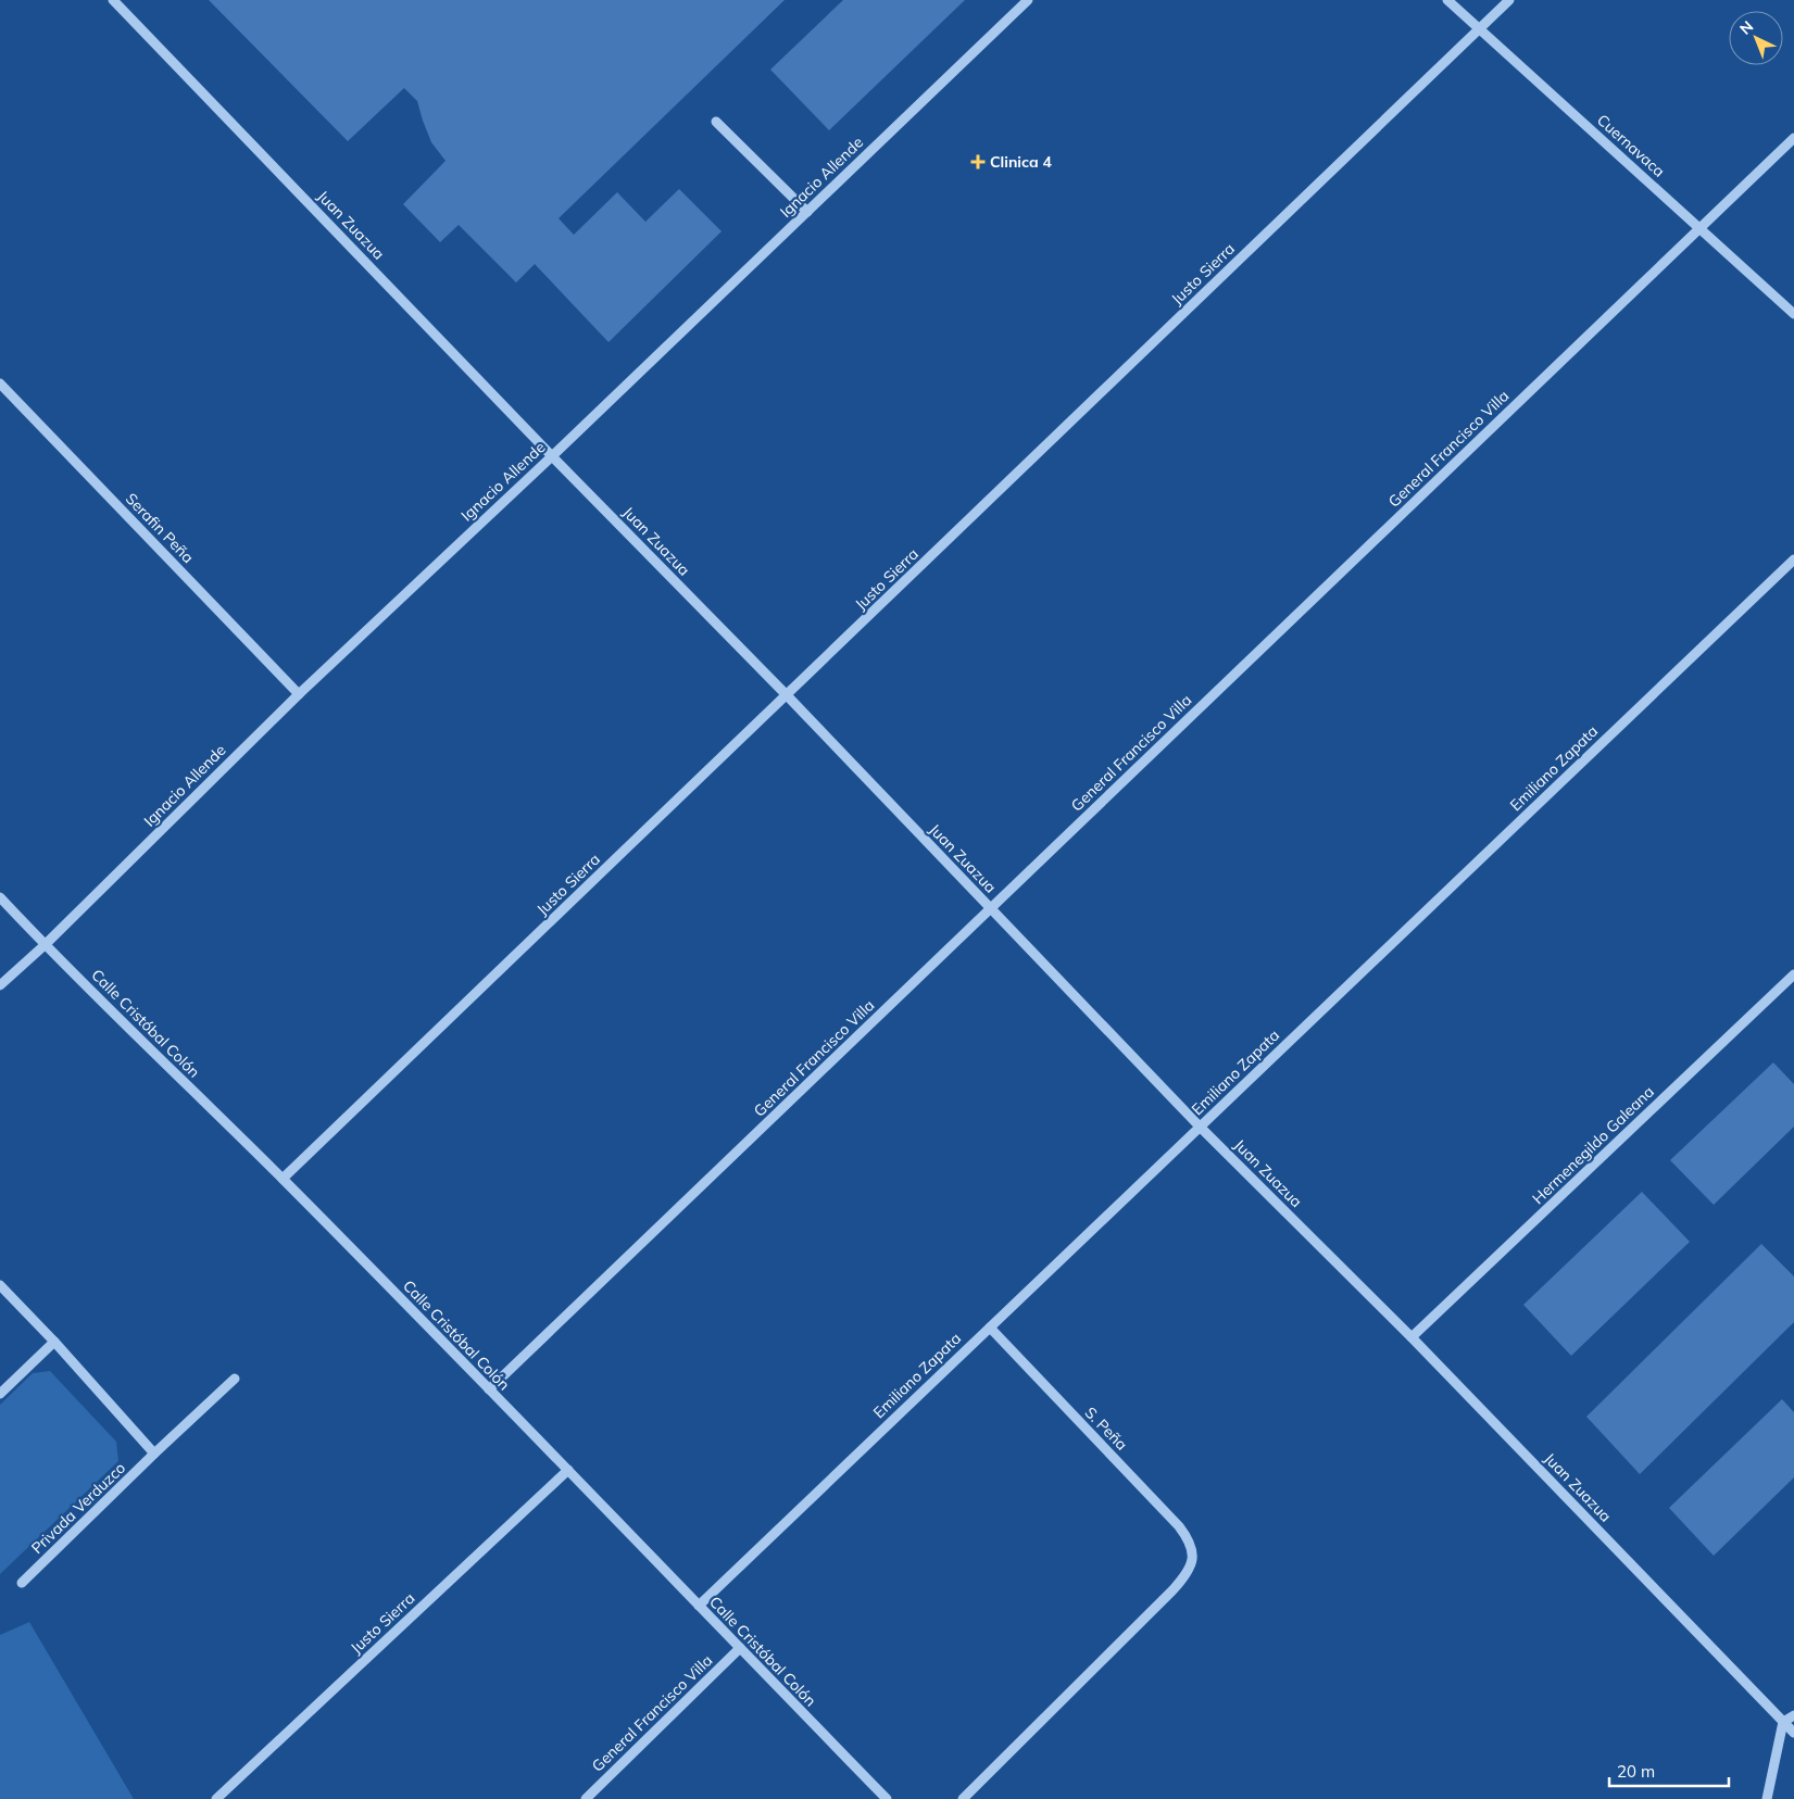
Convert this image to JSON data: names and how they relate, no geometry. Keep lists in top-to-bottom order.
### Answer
{
  "streets": {
    "street": [
      "Cuernavaca",
      "Ignacio Allende",
      "Juan Zuazua",
      "Justo Sierra",
      "General Francisco Villa",
      "Serafin Peña",
      "Emiliano Zapata",
      "Calle Cristóbal Colón",
      "Hermenegildo Galeana",
      "S. Peña",
      "Privada Verduzco"
    ]
  },
  "crossings": [
    ["Cuernavaca", "Justo Sierra"],
    ["Cuernavaca", "General Francisco Villa"],
    ["Ignacio Allende", "Juan Zuazua"],
    ["Ignacio Allende", "Serafin Peña"],
    ["Ignacio Allende", "Calle Cristóbal Colón"],
    ["Juan Zuazua", "Justo Sierra"],
    ["Juan Zuazua", "General Francisco Villa"],
    ["Juan Zuazua", "Emiliano Zapata"],
    ["Juan Zuazua", "Hermenegildo Galeana"],
    ["Justo Sierra", "Calle Cristóbal Colón"],
    ["General Francisco Villa", "Calle Cristóbal Colón"],
    ["Emiliano Zapata", "Calle Cristóbal Colón"],
    ["Emiliano Zapata", "S. Peña"]
  ],
  "places": {
    "health": ["Clinica 4"]
  },
  "scale_bar": "20 m",
  "north": "top left"
}
